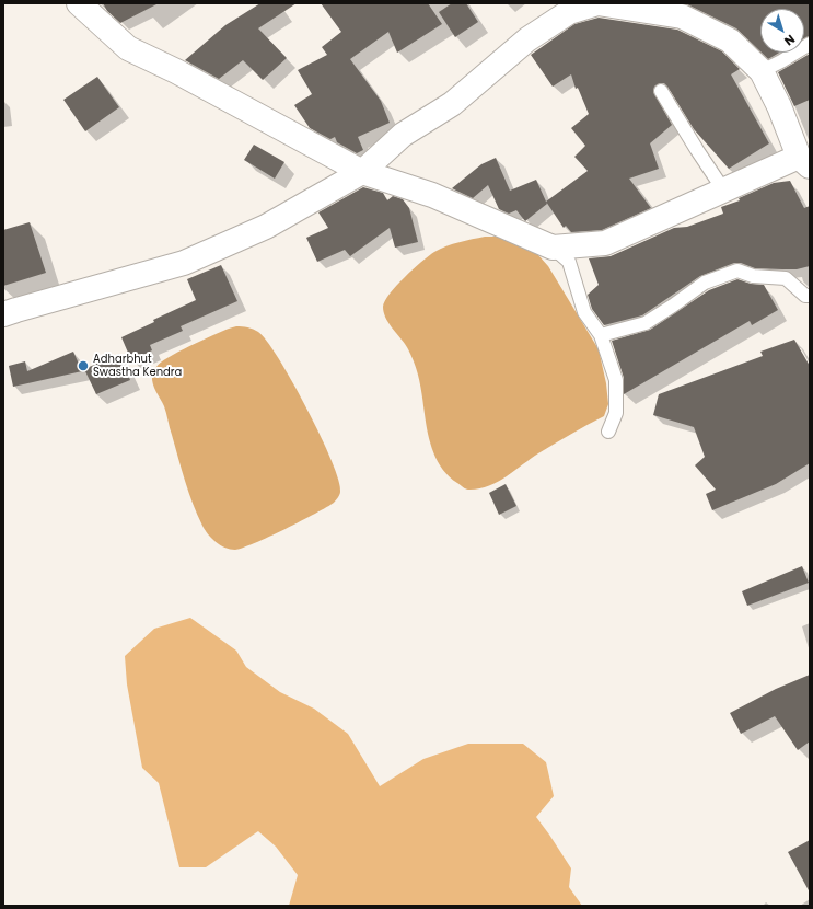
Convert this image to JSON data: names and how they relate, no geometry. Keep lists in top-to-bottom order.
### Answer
{
  "places": ["Adharbhut Swastha Kendra"],
  "north": "bottom right"
}
